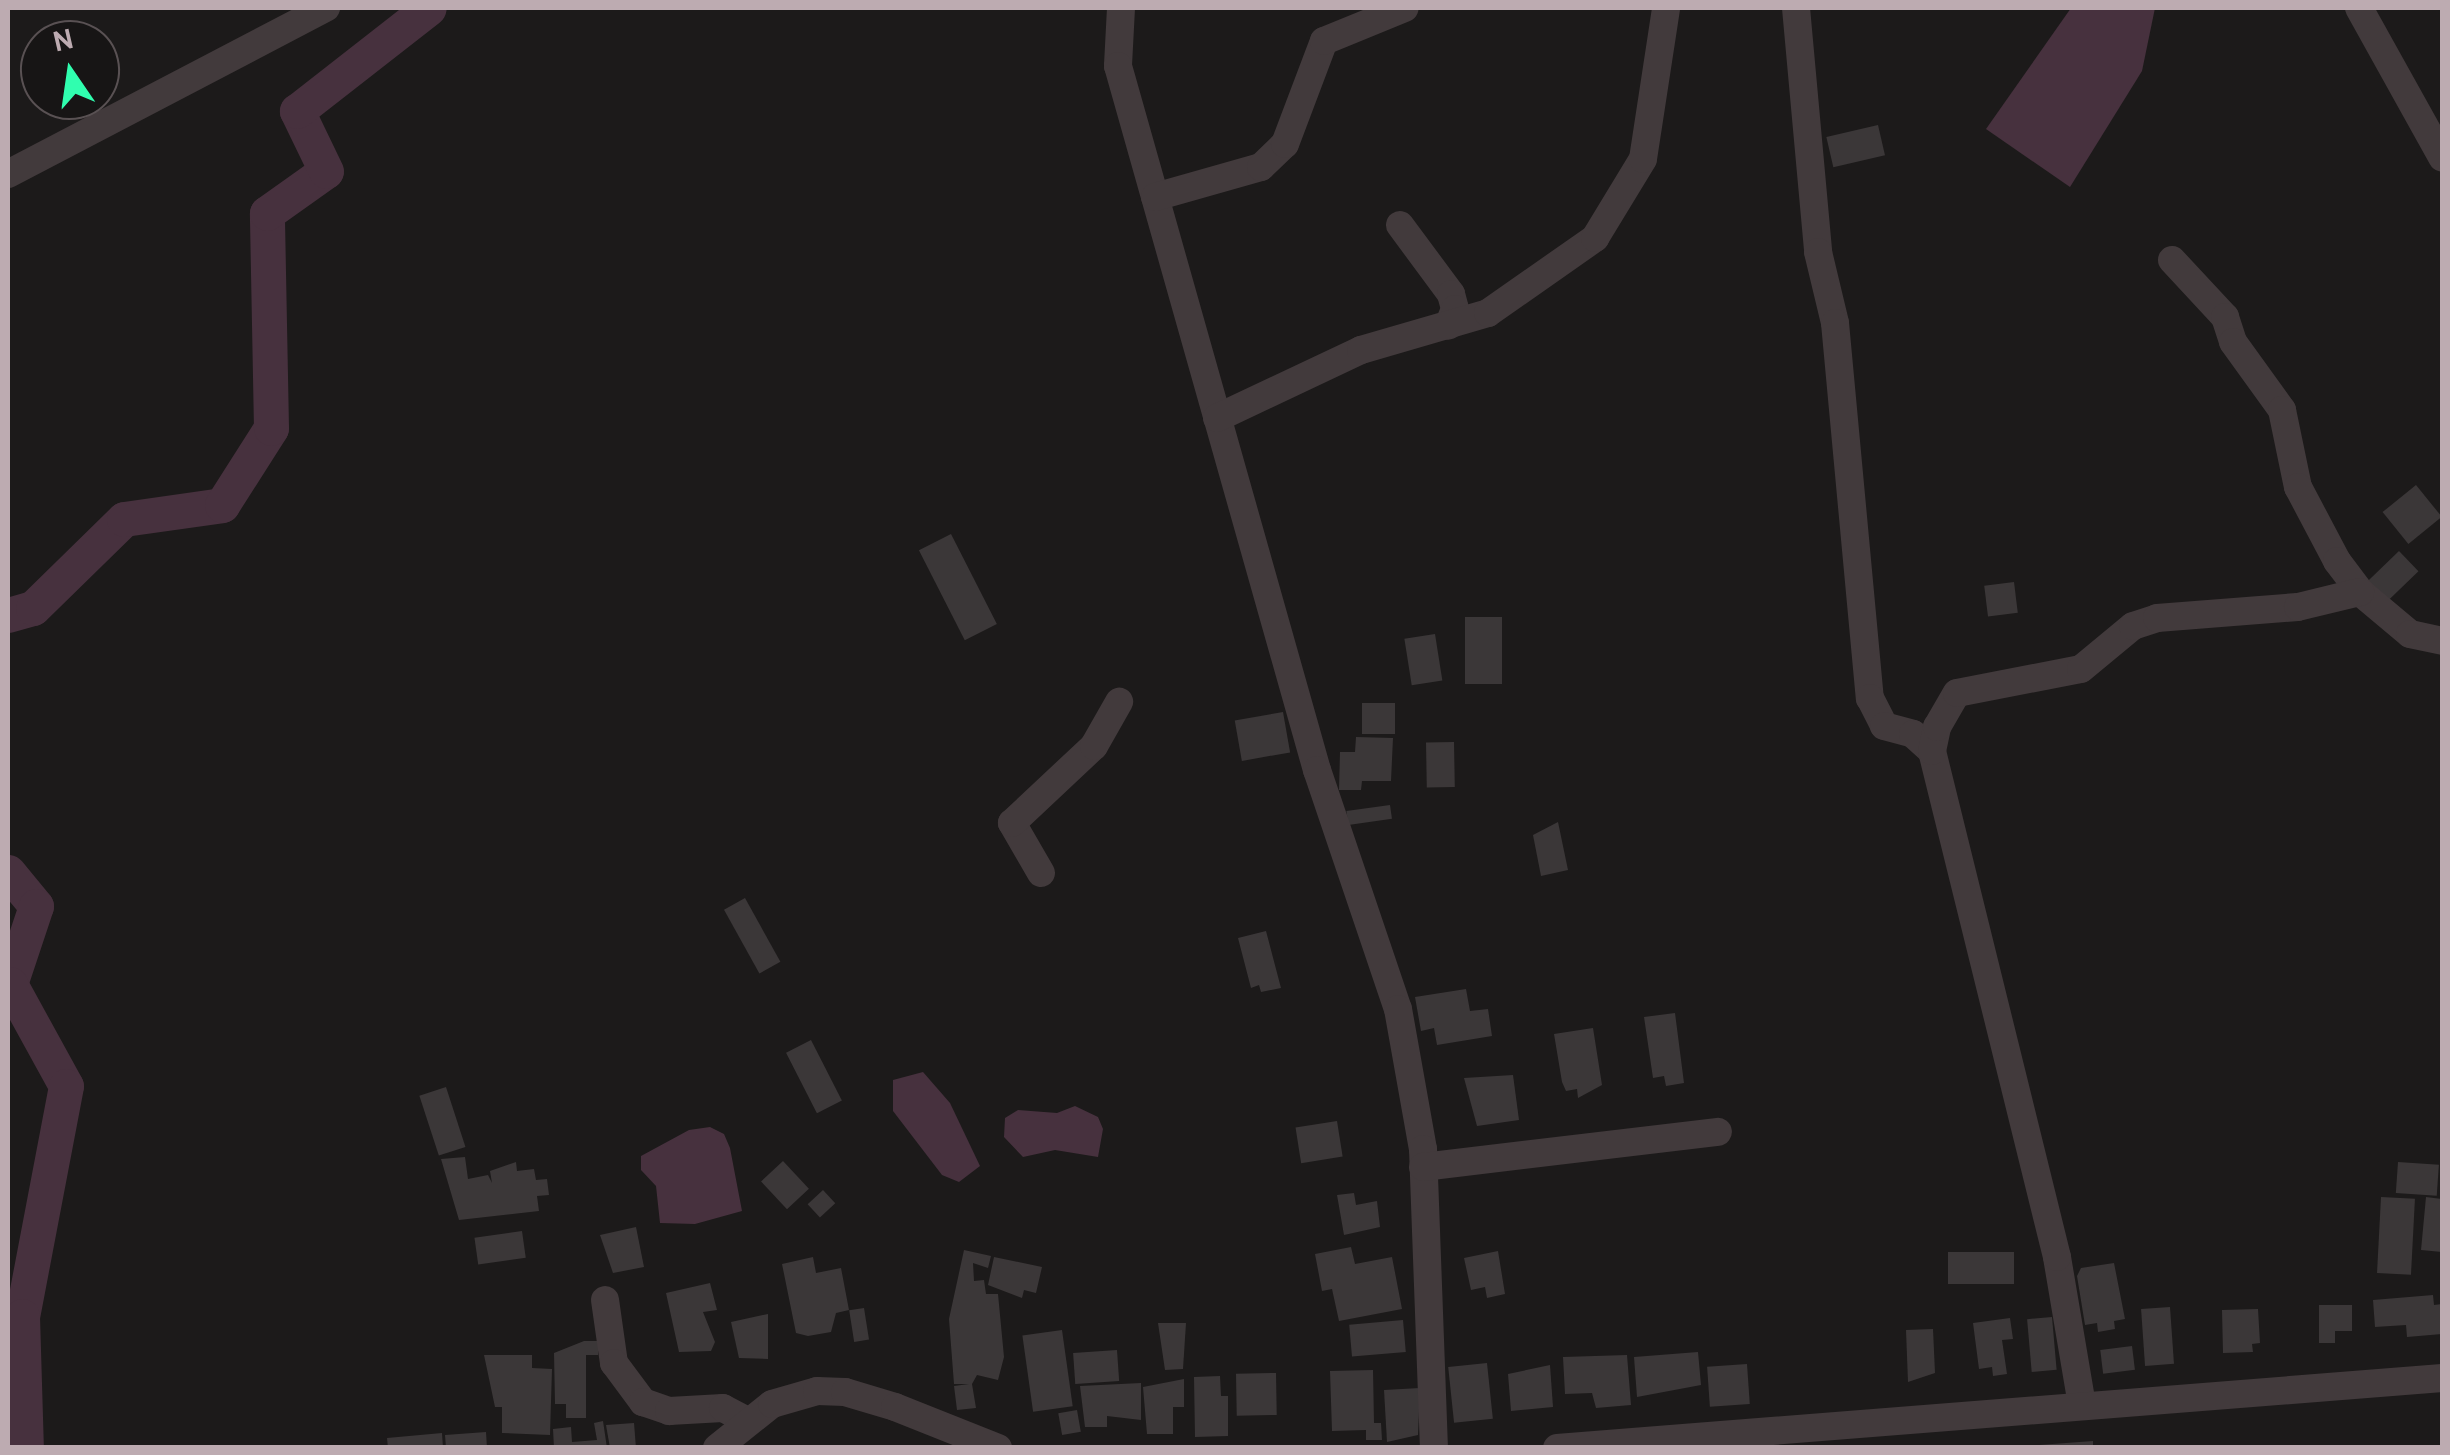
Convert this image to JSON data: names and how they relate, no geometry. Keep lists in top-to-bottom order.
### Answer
{
  "north": "top"
}
